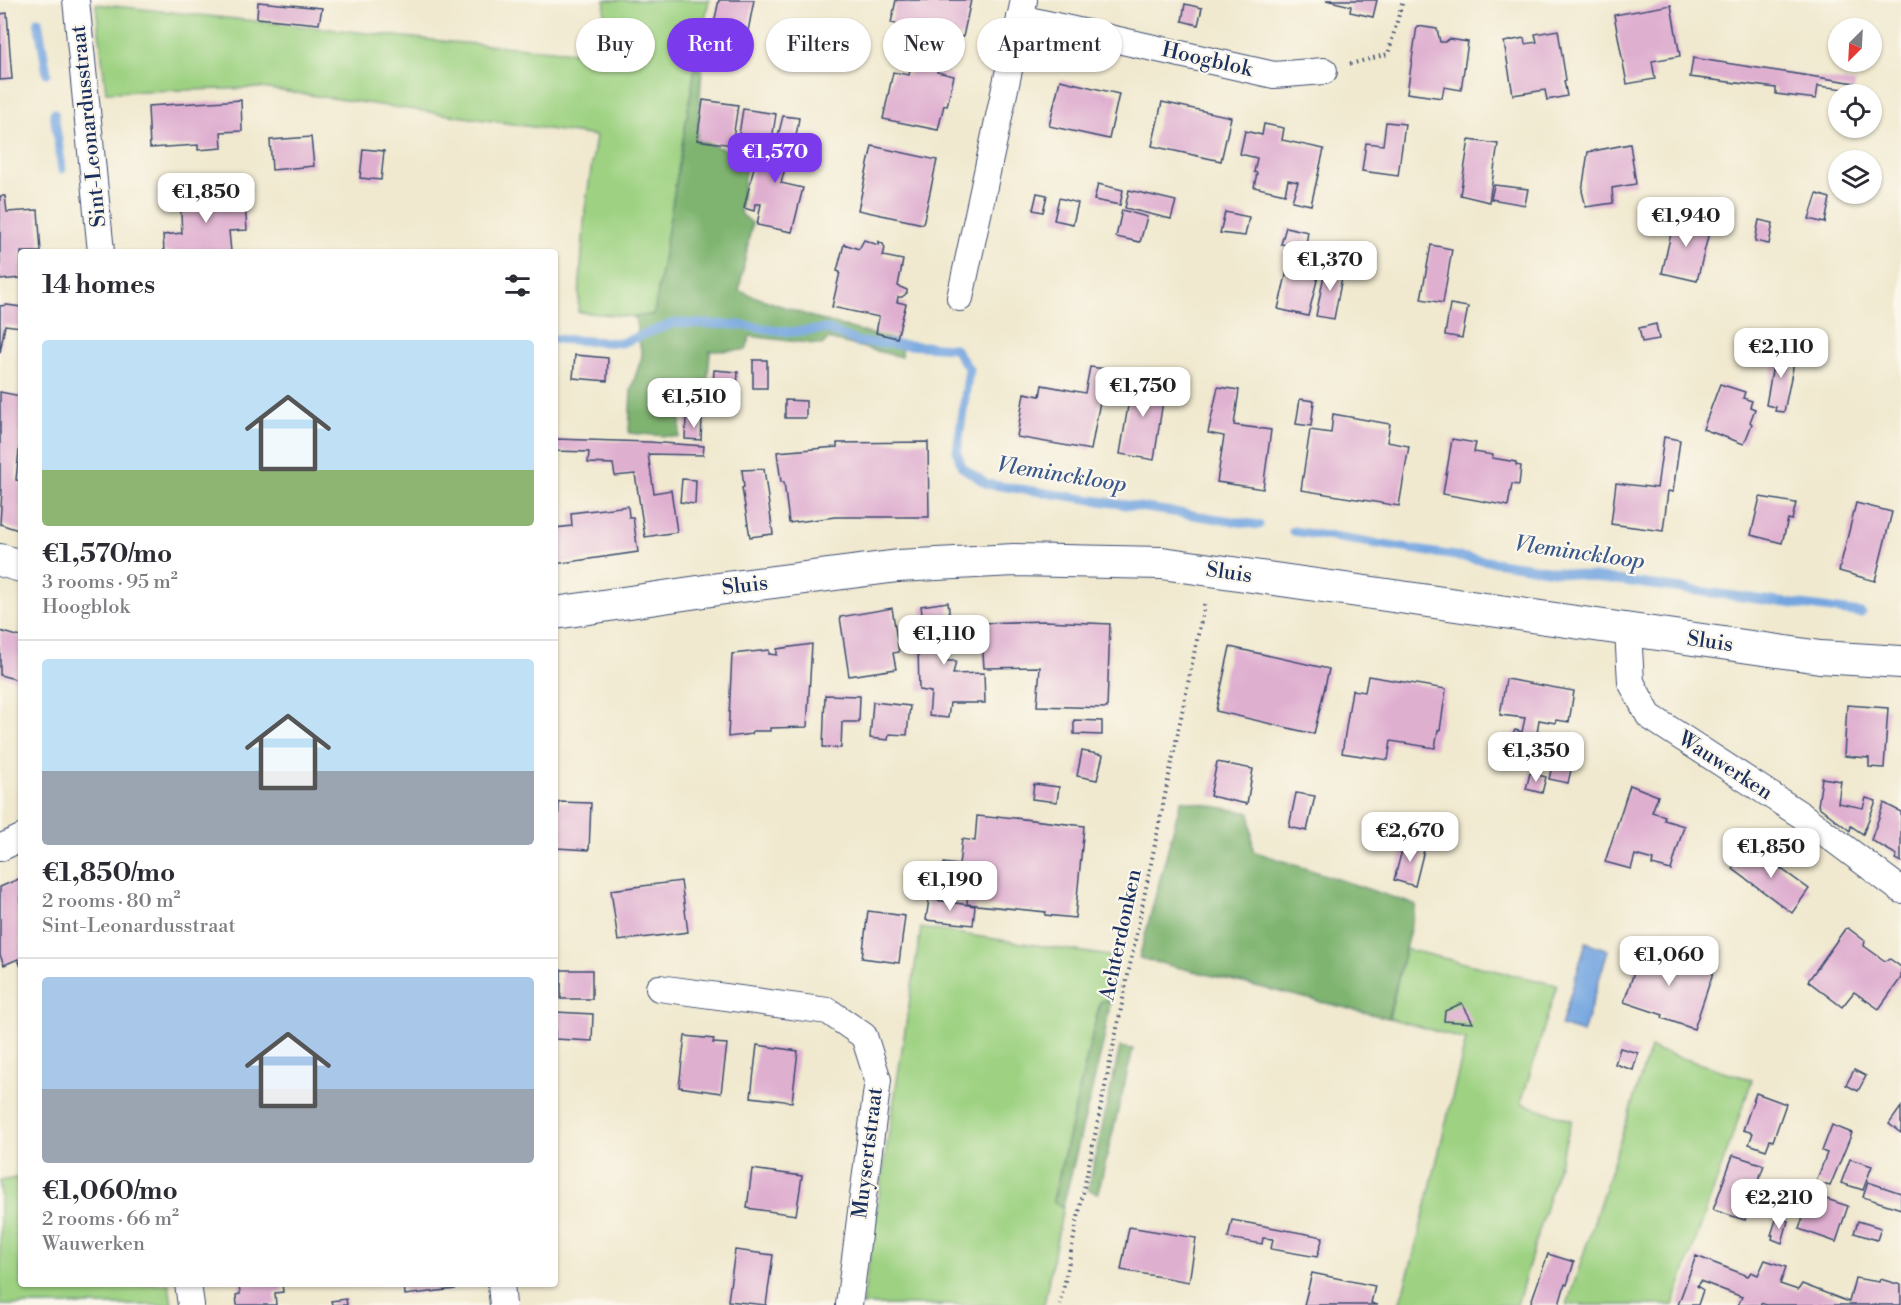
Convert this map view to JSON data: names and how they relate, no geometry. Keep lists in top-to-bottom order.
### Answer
{
  "streets": {
    "street": [
      "Hoogblok",
      "Sint-Leonardusstraat",
      "Sluis",
      "Wauwerken",
      "Muysertstraat"
    ],
    "path": ["Achterdonken"]
  },
  "crossings": [
    ["Sluis", "Wauwerken"],
    ["Sluis", "Achterdonken"]
  ],
  "water": ["Vleminckloop"],
  "north": "bottom left",
  "page": {
    "chip": [
      "Buy",
      "Rent",
      "Filters",
      "New",
      "Apartment"
    ],
    "price": [
      "€1,570",
      "€1,850",
      "€1,940",
      "€1,370",
      "€2,110",
      "€1,750",
      "€1,510",
      "€1,110",
      "€1,350",
      "€2,670",
      "€1,850",
      "€1,190",
      "€1,060",
      "€2,210"
    ],
    "heading": "14 homes",
    "list": [
      {
        "name": "€1,570/mo",
        "note": "3 rooms · 95 m² · Hoogblok"
      },
      {
        "name": "€1,850/mo",
        "note": "2 rooms · 80 m² · Sint-Leonardusstraat"
      },
      {
        "name": "€1,060/mo",
        "note": "2 rooms · 66 m² · Wauwerken"
      }
    ]
  }
}
